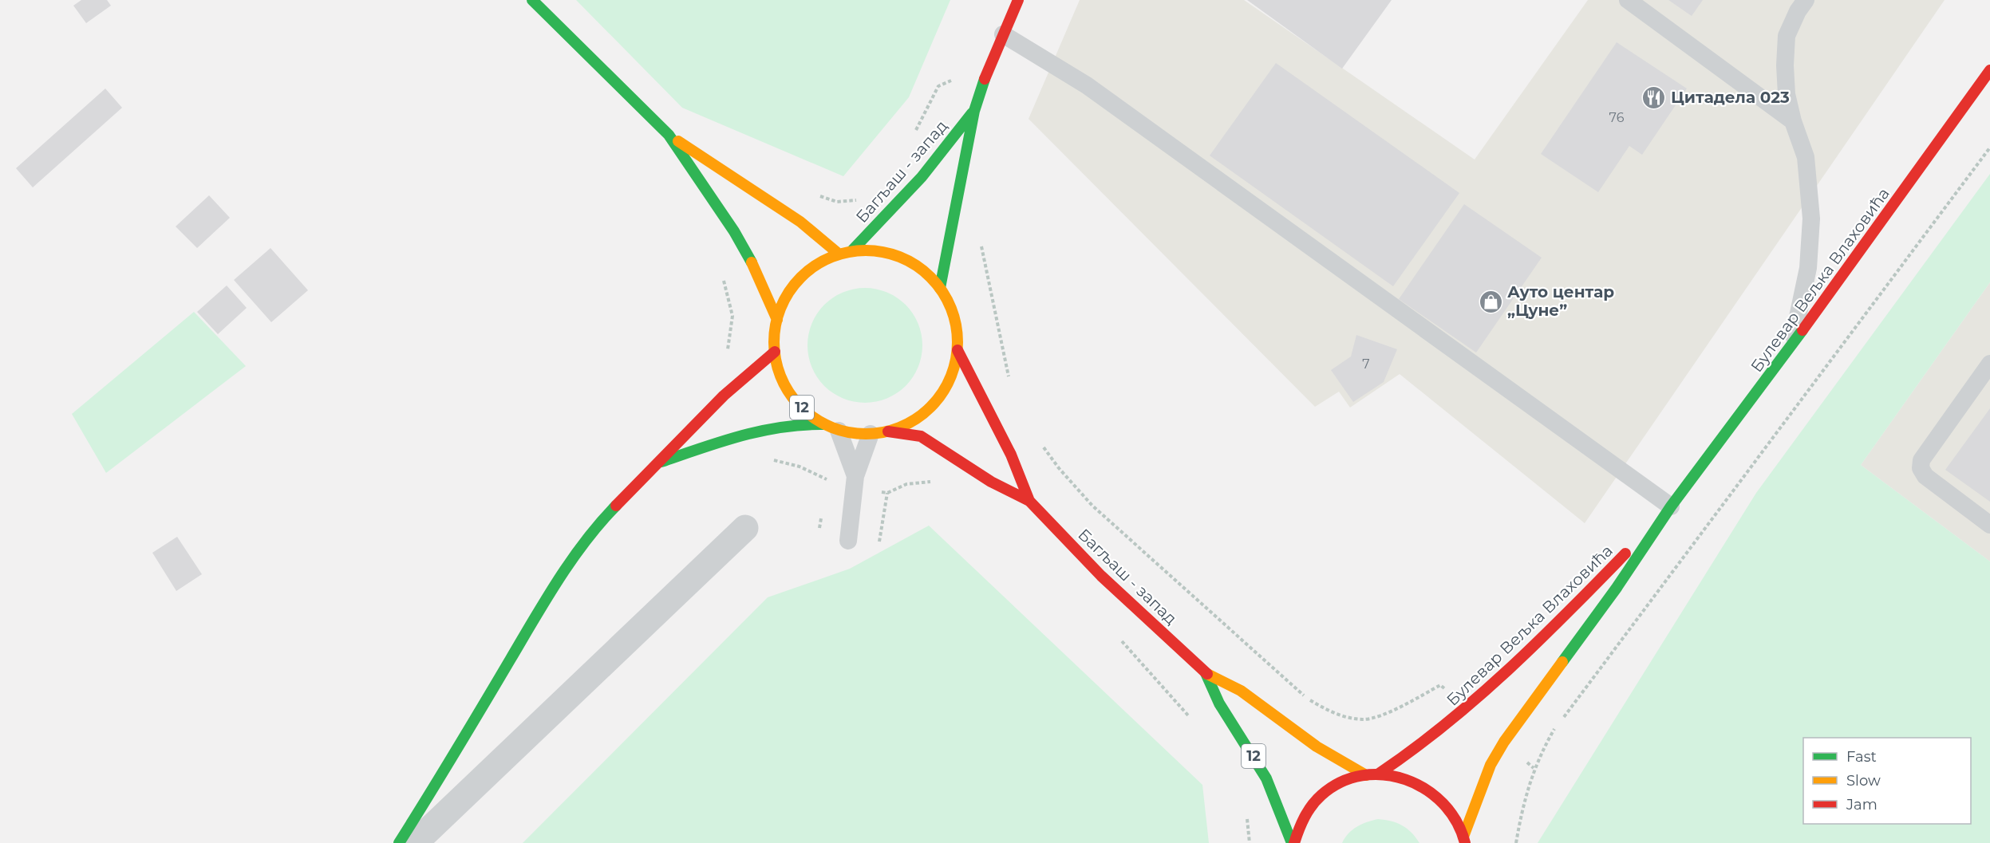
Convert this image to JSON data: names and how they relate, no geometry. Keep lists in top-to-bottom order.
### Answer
{
  "streets": {
    "main road": ["Багљаш - запад", "Булевар Вељка Влаховића", "12"]
  },
  "crossings": [
    ["Багљаш - запад", "12"],
    ["Булевар Вељка Влаховића", "12"]
  ],
  "places": {
    "restaurant": ["Цитадела 023"],
    "shop": ["Ауто центар „Цуне”"]
  },
  "house_numbers": ["76", "7"],
  "legend": ["Fast", "Slow", "Jam"]
}
